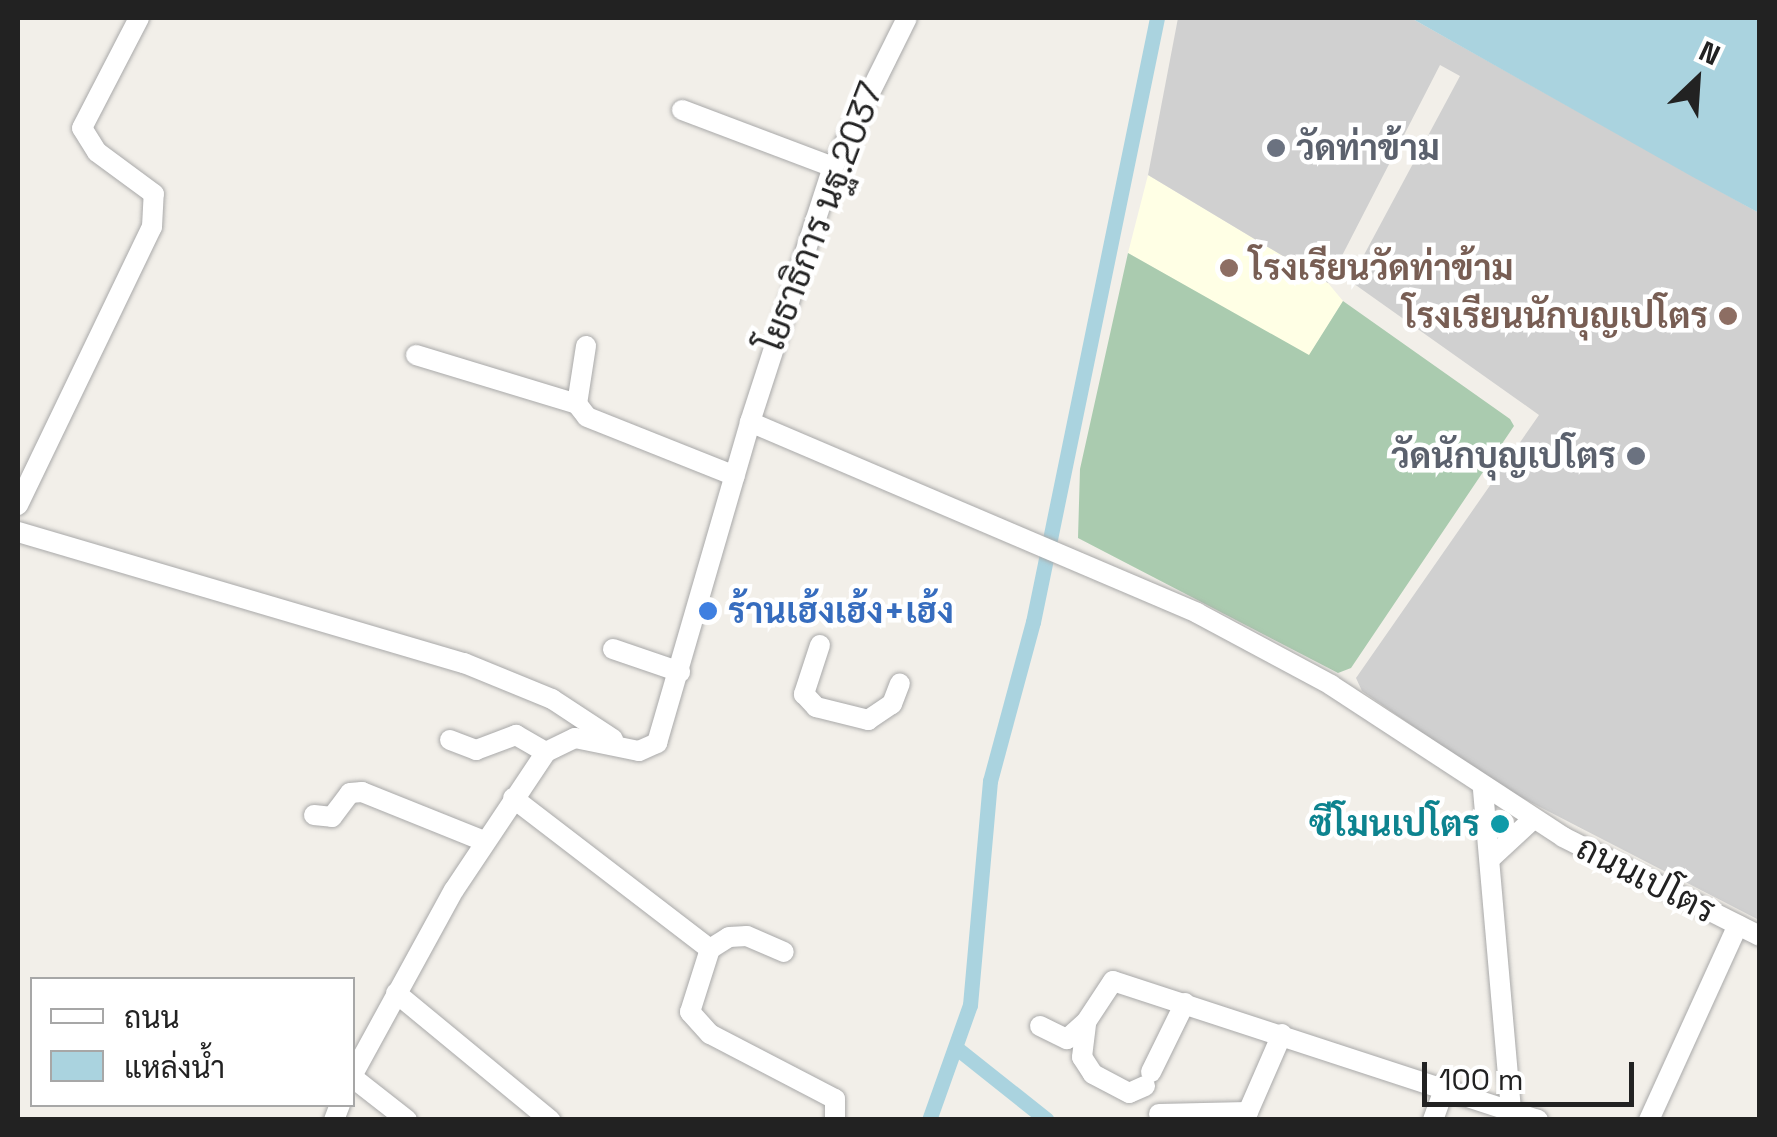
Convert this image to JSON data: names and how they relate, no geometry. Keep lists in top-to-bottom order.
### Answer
{
  "streets": {
    "street": ["โยธาธิการ นฐ.2037", "ถนนเปโตร"]
  },
  "crossings": [
    ["โยธาธิการ นฐ.2037", "ถนนเปโตร"]
  ],
  "places": [
    "วัดท่าข้าม",
    "โรงเรียนวัดท่าข้าม",
    "โรงเรียนนักบุญเปโตร",
    "วัดนักบุญเปโตร",
    "ร้านเฮ้งเฮ้ง+เฮ้ง",
    "ซีโมนเปโตร"
  ],
  "legend": ["ถนน", "แหล่งน้ำ"],
  "scale_bar": "100 m",
  "north": "top right"
}
